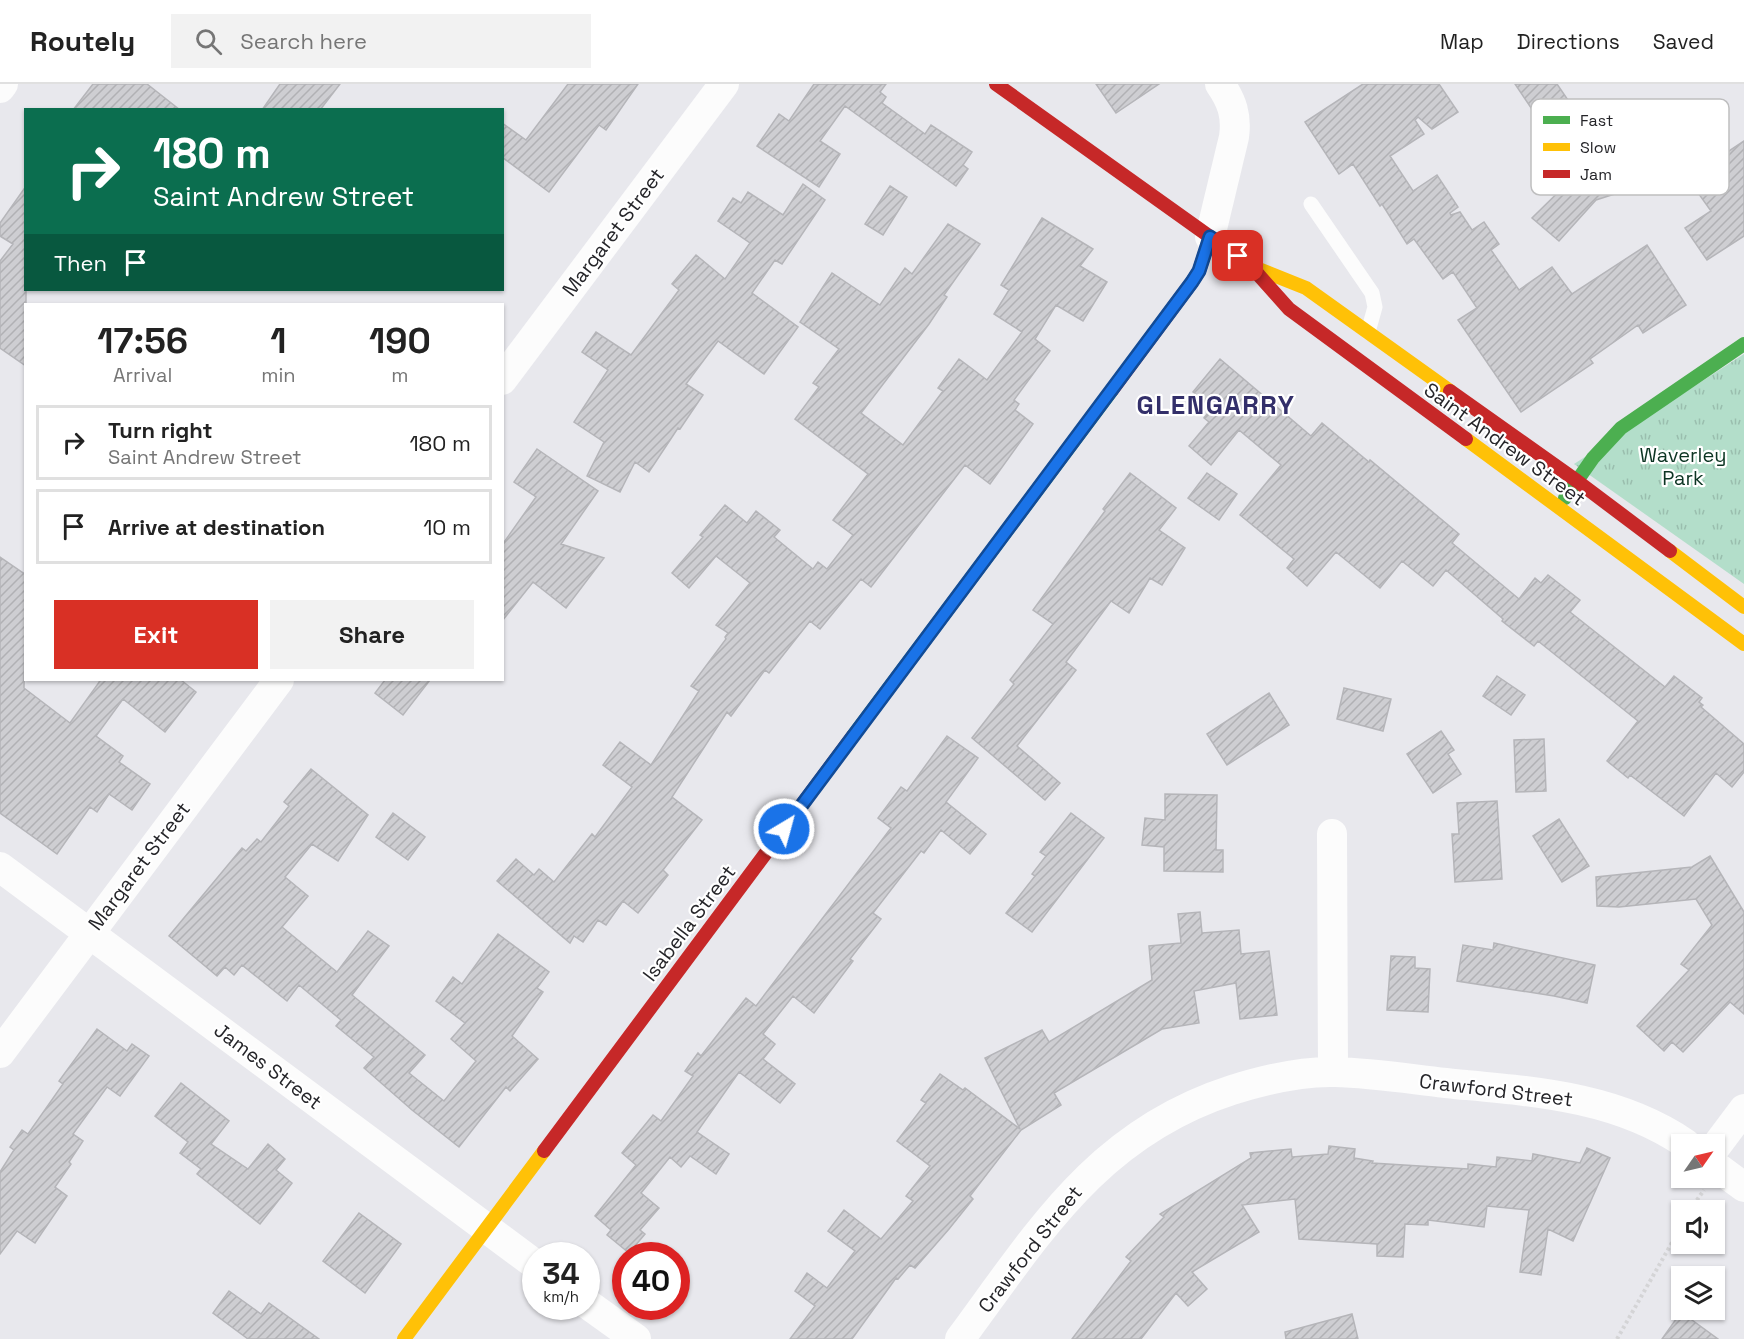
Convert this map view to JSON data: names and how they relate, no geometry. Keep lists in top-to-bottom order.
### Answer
{
  "streets": {
    "street": [
      "Margaret Street",
      "Saint Andrew Street",
      "Isabella Street",
      "James Street",
      "Crawford Street"
    ]
  },
  "crossings": [
    ["Margaret Street", "James Street"],
    ["Saint Andrew Street", "Isabella Street"],
    ["Isabella Street", "James Street"]
  ],
  "districts": ["GLENGARRY"],
  "parks": ["Waverley Park"],
  "legend": ["Fast", "Slow", "Jam"],
  "north": "top right",
  "page": {
    "header": "Routely",
    "search": "Search here",
    "nav": ["Map", "Directions", "Saved"],
    "turn": ["180 m", "Saint Andrew Street"],
    "then": "Then",
    "eta": [
      "17:56",
      "Arrival",
      "1",
      "min",
      "190",
      "m"
    ],
    "list": [
      {
        "name": "Turn right",
        "note": "Saint Andrew Street",
        "value": "180 m"
      },
      {
        "name": "Arrive at destination",
        "value": "10 m"
      }
    ],
    "buttons": ["Exit", "Share"],
    "speed": "34 km/h",
    "limit": "40"
  }
}
